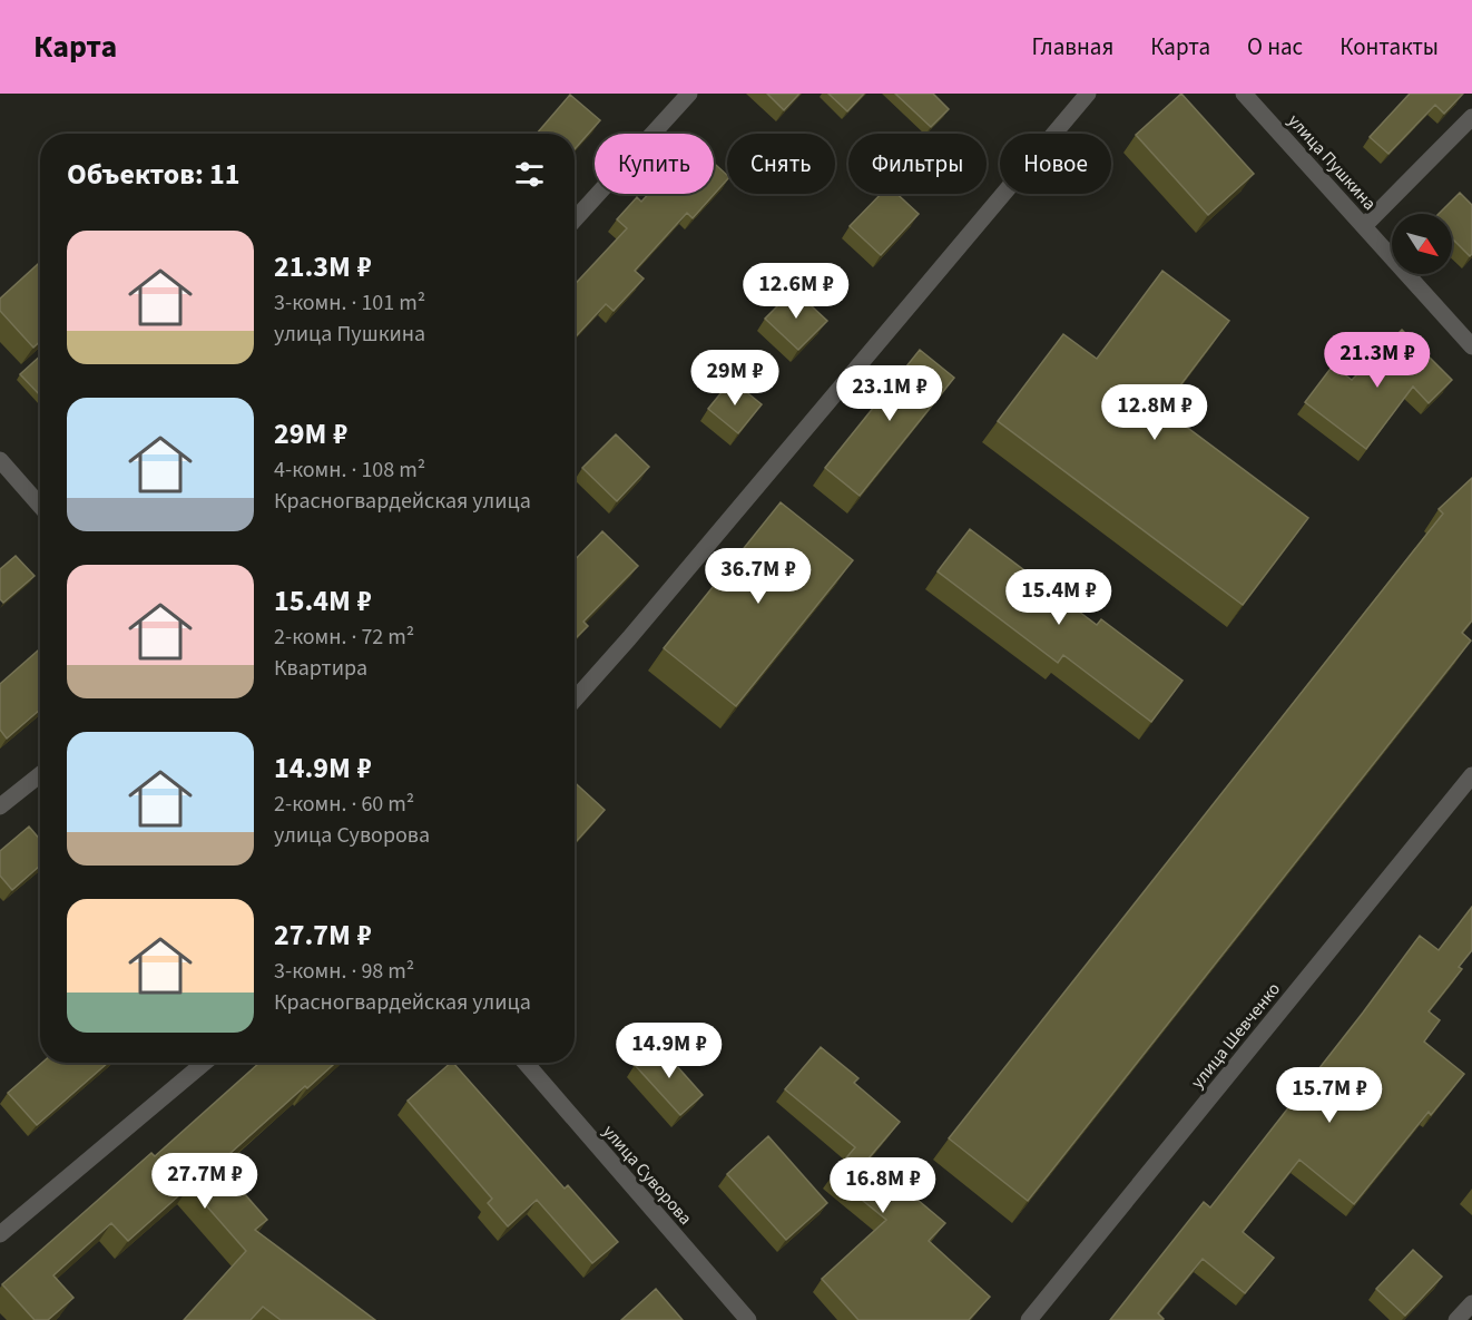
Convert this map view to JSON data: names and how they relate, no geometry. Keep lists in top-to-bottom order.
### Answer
{
  "streets": {
    "street": ["улица Пушкина", "улица Шевченко", "улица Суворова"]
  },
  "north": "bottom right",
  "page": {
    "header": "Карта",
    "nav": [
      "Главная",
      "Карта",
      "О нас",
      "Контакты"
    ],
    "chip": [
      "Купить",
      "Снять",
      "Фильтры",
      "Новое"
    ],
    "heading": "Объектов: 11",
    "list": [
      {
        "name": "21.3M ₽",
        "note": "3-комн. · 101 m² · улица Пушкина"
      },
      {
        "name": "29M ₽",
        "note": "4-комн. · 108 m² · Красногвардейская улица"
      },
      {
        "name": "15.4M ₽",
        "note": "2-комн. · 72 m² · Квартира"
      },
      {
        "name": "14.9M ₽",
        "note": "2-комн. · 60 m² · улица Суворова"
      },
      {
        "name": "27.7M ₽",
        "note": "3-комн. · 98 m² · Красногвардейская улица"
      }
    ],
    "price": [
      "12.6M ₽",
      "21.3M ₽",
      "29M ₽",
      "23.1M ₽",
      "12.8M ₽",
      "36.7M ₽",
      "15.4M ₽",
      "14.9M ₽",
      "15.7M ₽",
      "27.7M ₽",
      "16.8M ₽"
    ]
  }
}
